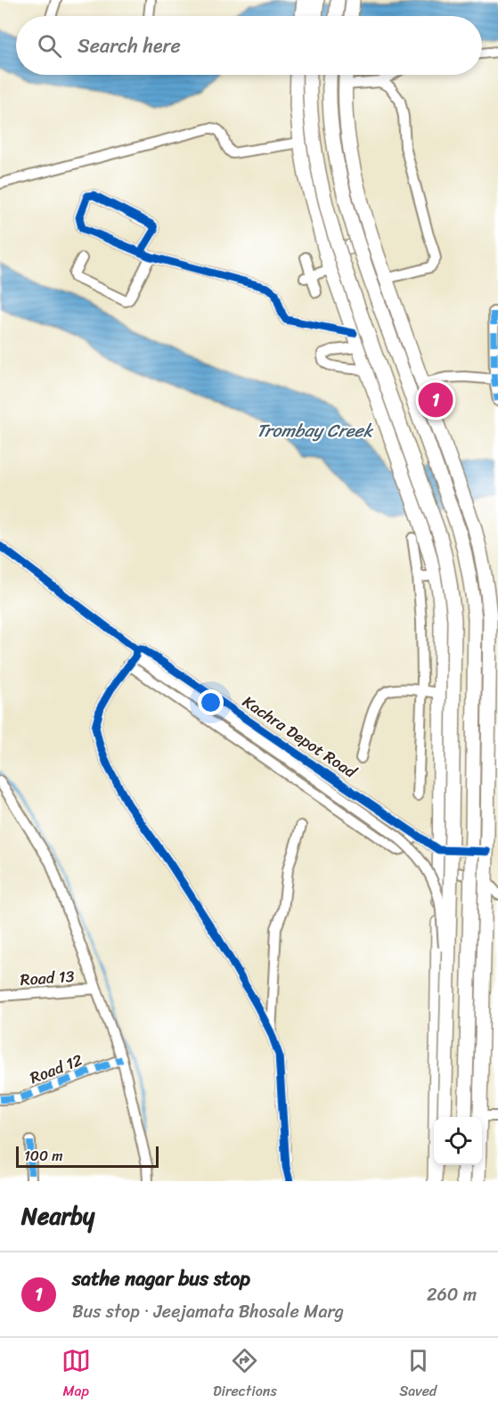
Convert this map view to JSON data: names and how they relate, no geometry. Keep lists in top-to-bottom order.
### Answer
{
  "streets": {
    "street": ["Kachra Depot Road", "Road 13", "Road 12"]
  },
  "water": ["Trombay Creek"],
  "scale_bar": "100 m",
  "page": {
    "search": "Search here",
    "pins": "1",
    "scale": "100 m",
    "heading": "Nearby",
    "list": [
      {
        "mark": "1",
        "name": "sathe nagar bus stop",
        "note": "Bus stop · Jeejamata Bhosale Marg",
        "value": "260 m"
      }
    ],
    "nav": ["Map", "Directions", "Saved"]
  }
}
